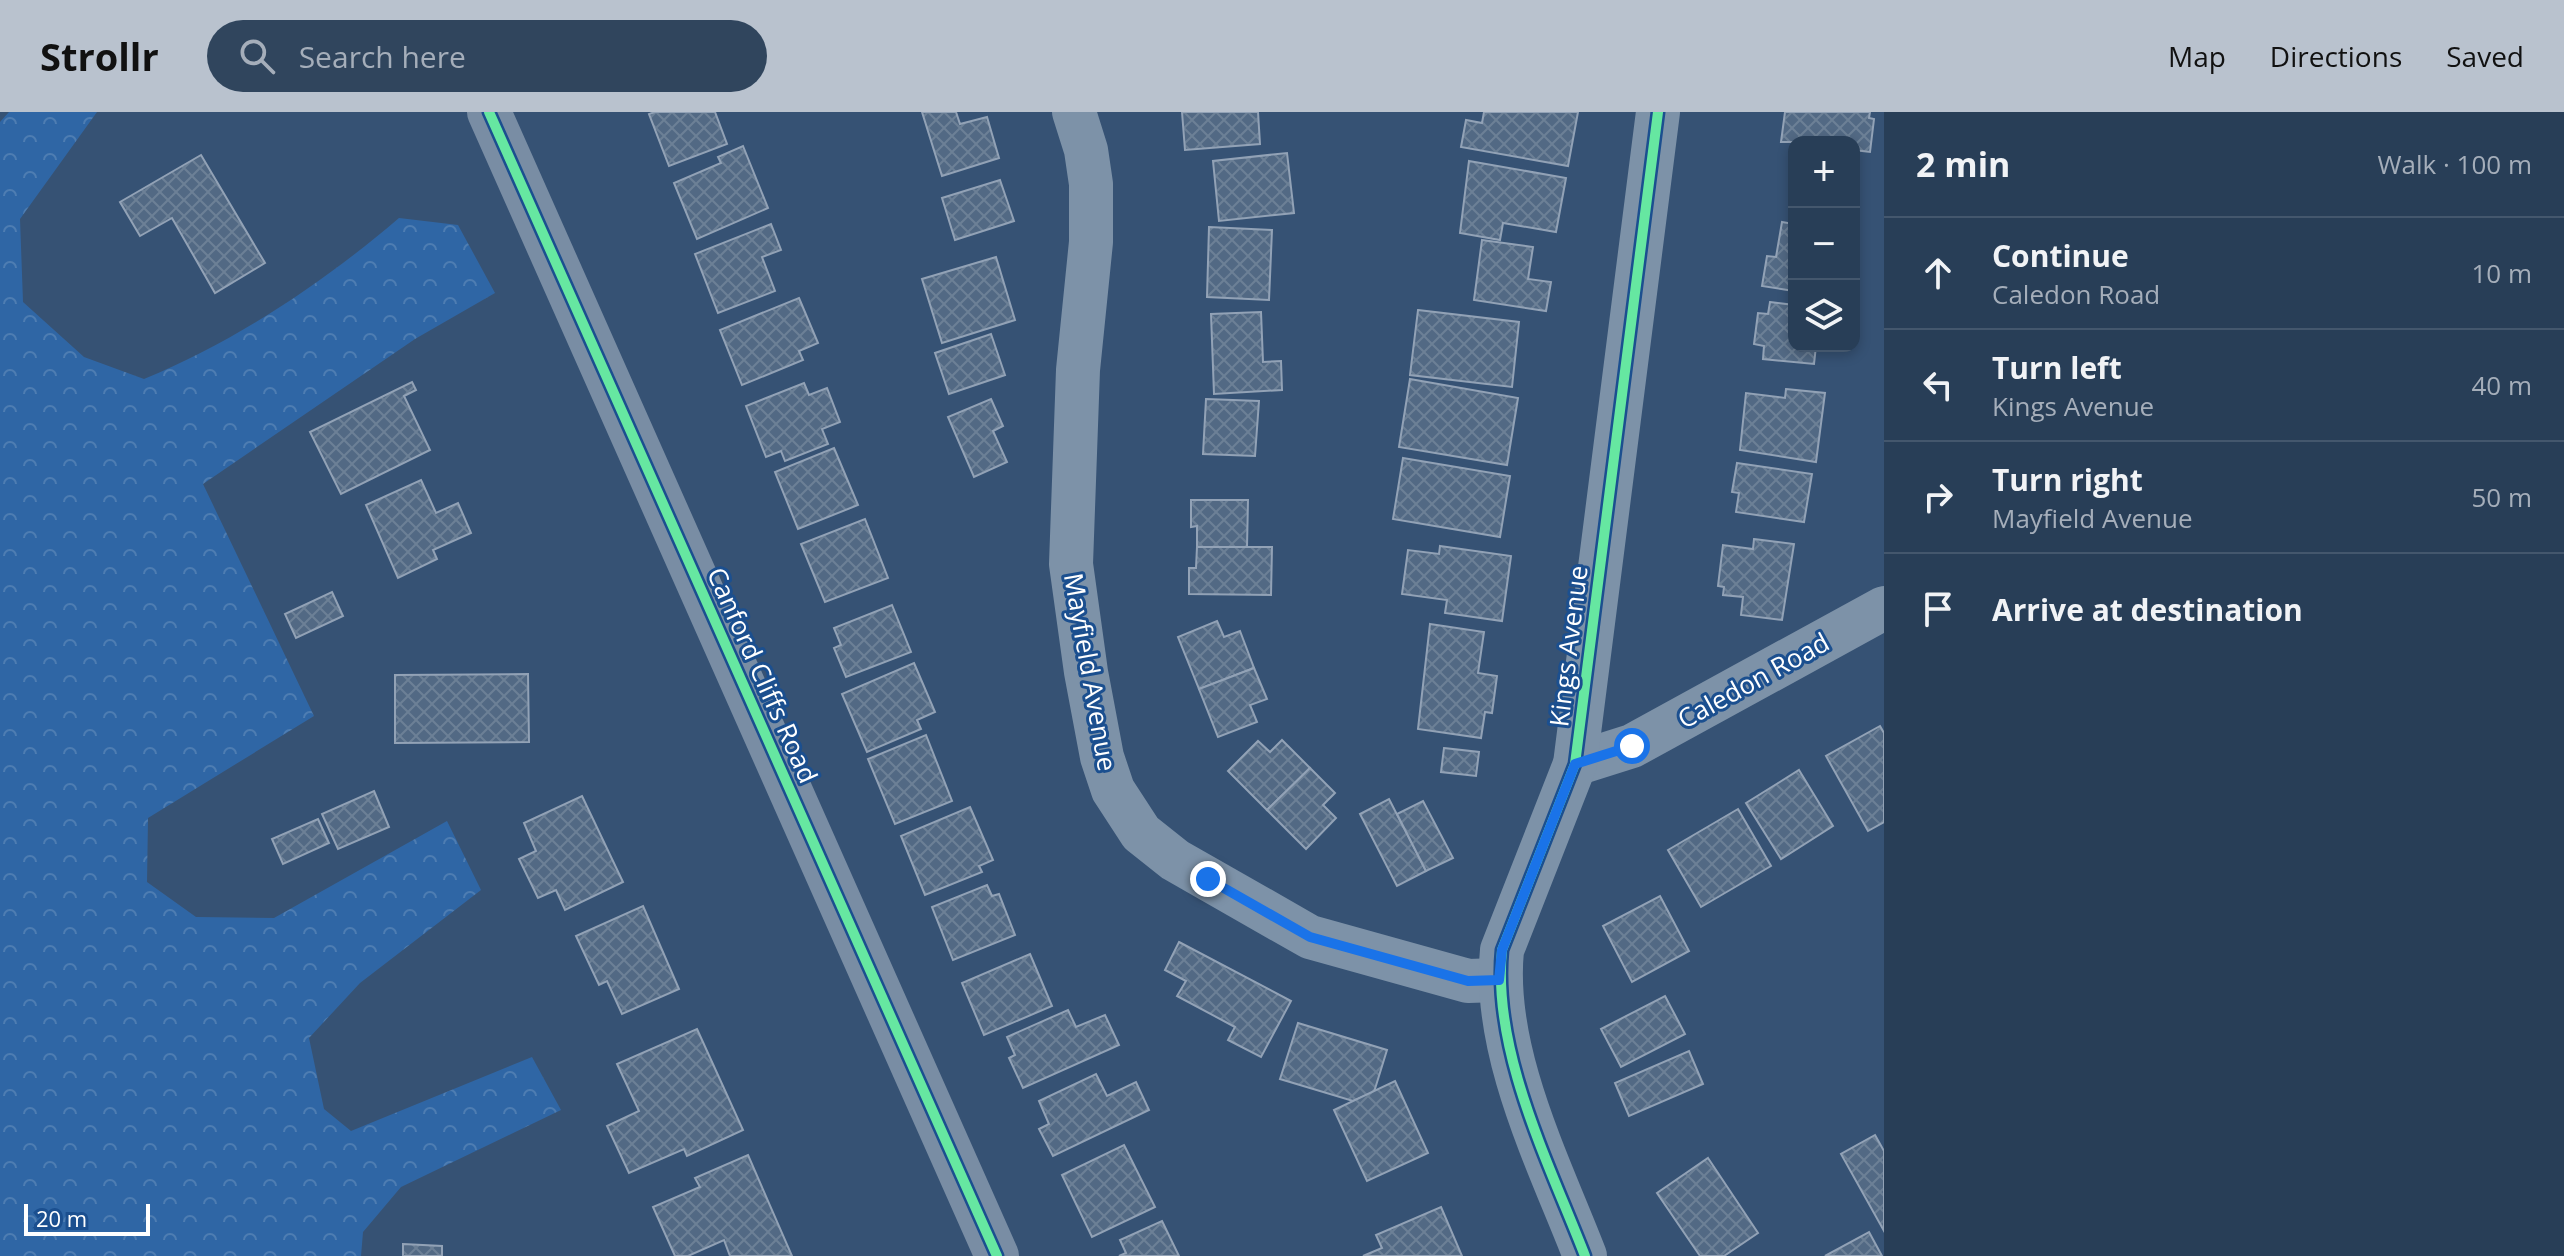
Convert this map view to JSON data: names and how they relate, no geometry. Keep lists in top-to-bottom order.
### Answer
{
  "streets": {
    "street": [
      "Kings Avenue",
      "Mayfield Avenue",
      "Canford Cliffs Road",
      "Caledon Road"
    ]
  },
  "crossings": [
    ["Kings Avenue", "Mayfield Avenue"],
    ["Kings Avenue", "Caledon Road"]
  ],
  "scale_bar": "20 m",
  "page": {
    "header": "Strollr",
    "search": "Search here",
    "nav": ["Map", "Directions", "Saved"],
    "heading": ["2 min", "Walk · 100 m"],
    "map_buttons": ["+", "−"],
    "list": [
      ["Continue", "Caledon Road", "10 m"],
      ["Turn left", "Kings Avenue", "40 m"],
      ["Turn right", "Mayfield Avenue", "50 m"],
      "Arrive at destination"
    ],
    "scale": "20 m"
  }
}
